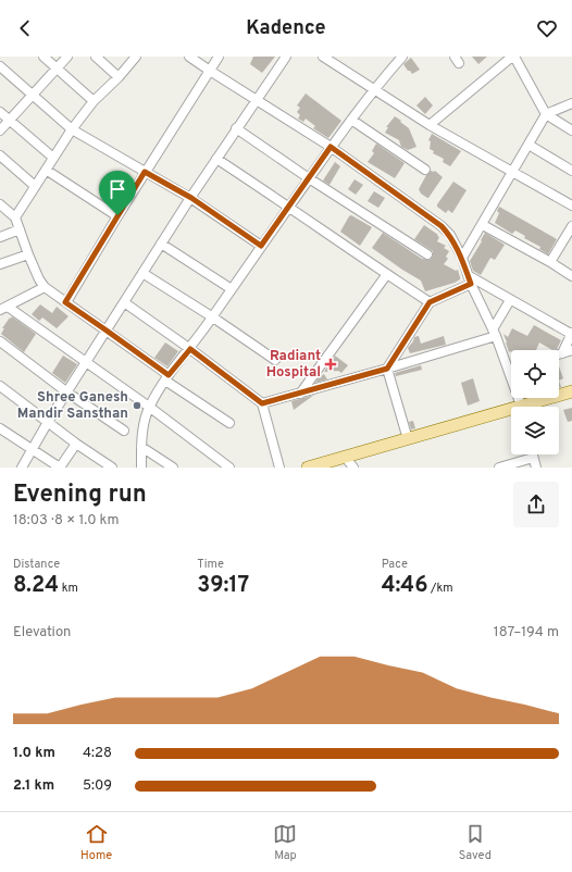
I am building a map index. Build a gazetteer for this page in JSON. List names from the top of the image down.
{
  "places": {
    "health": ["Radiant Hospital"],
    "other": ["Shree Ganesh Mandir Sansthan"]
  },
  "page": {
    "header": "Kadence",
    "heading": ["Evening run", "18:03 · 8 × 1.0 km"],
    "stats": [
      ["Distance", "8.24 km"],
      ["Time", "39:17"],
      ["Pace", "4:46 /km"]
    ],
    "chart": ["Elevation", "187–194 m"],
    "list": [
      {
        "name": "1.0 km",
        "note": "4:28"
      },
      {
        "name": "2.1 km",
        "note": "5:09"
      }
    ],
    "tabs": ["Home", "Map", "Saved"]
  }
}
